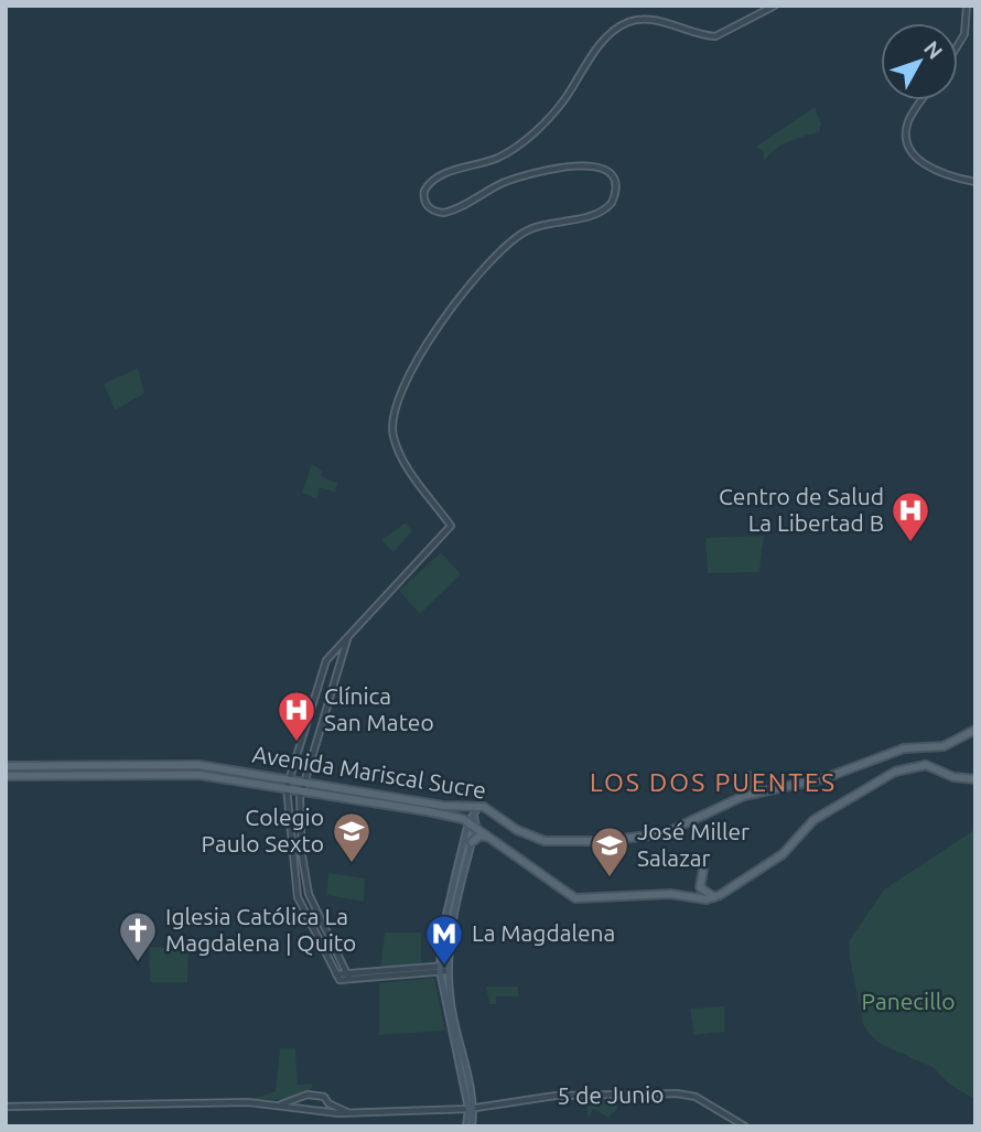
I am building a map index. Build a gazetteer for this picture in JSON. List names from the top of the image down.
{
  "streets": {
    "main road": ["Avenida Mariscal Sucre"],
    "street": ["5 de Junio"]
  },
  "districts": ["LOS DOS PUENTES"],
  "parks": ["Panecillo"],
  "places": {
    "hospital": ["Centro de Salud La Libertad B", "Clínica San Mateo"],
    "school or university": ["Colegio Paulo Sexto", "José Miller Salazar"],
    "church": ["Iglesia Católica La Magdalena | Quito"],
    "metro station": ["La Magdalena"]
  },
  "north": "top right"
}
